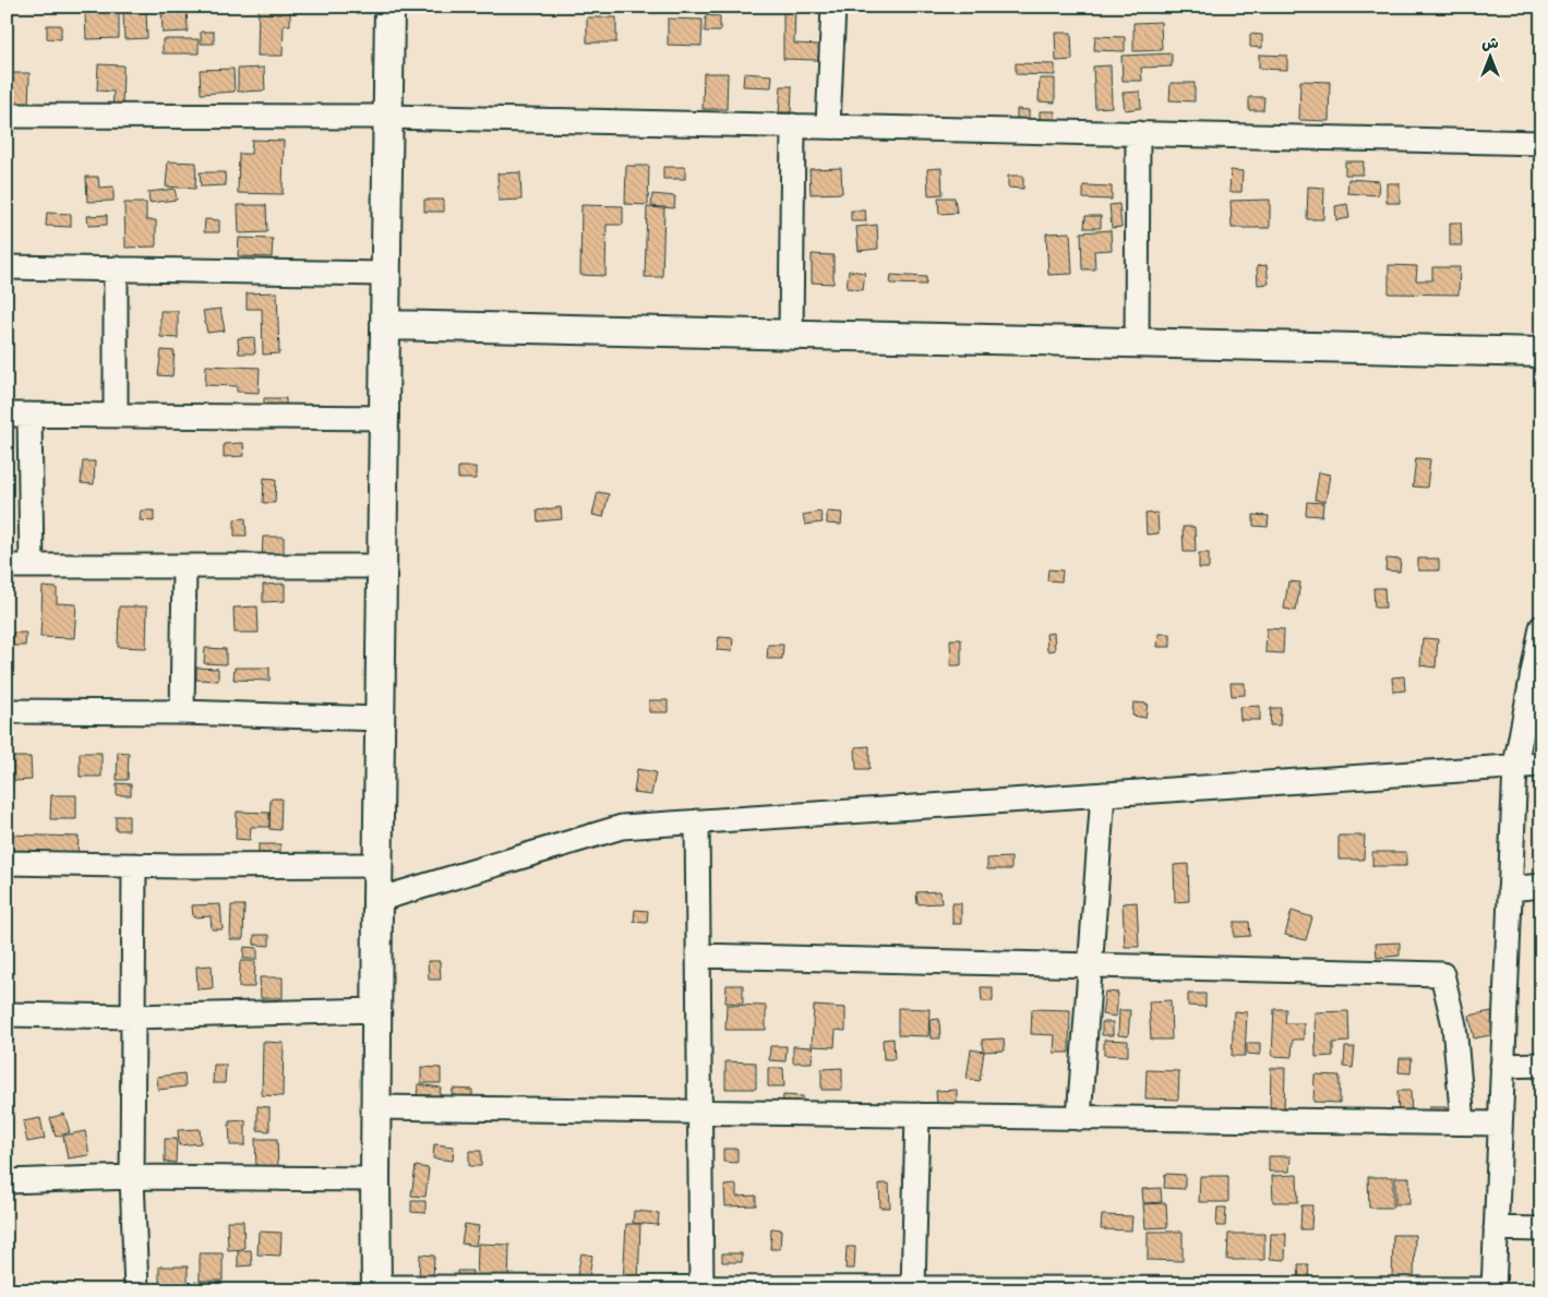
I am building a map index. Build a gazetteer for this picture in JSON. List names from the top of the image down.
{
  "north": "top"
}
